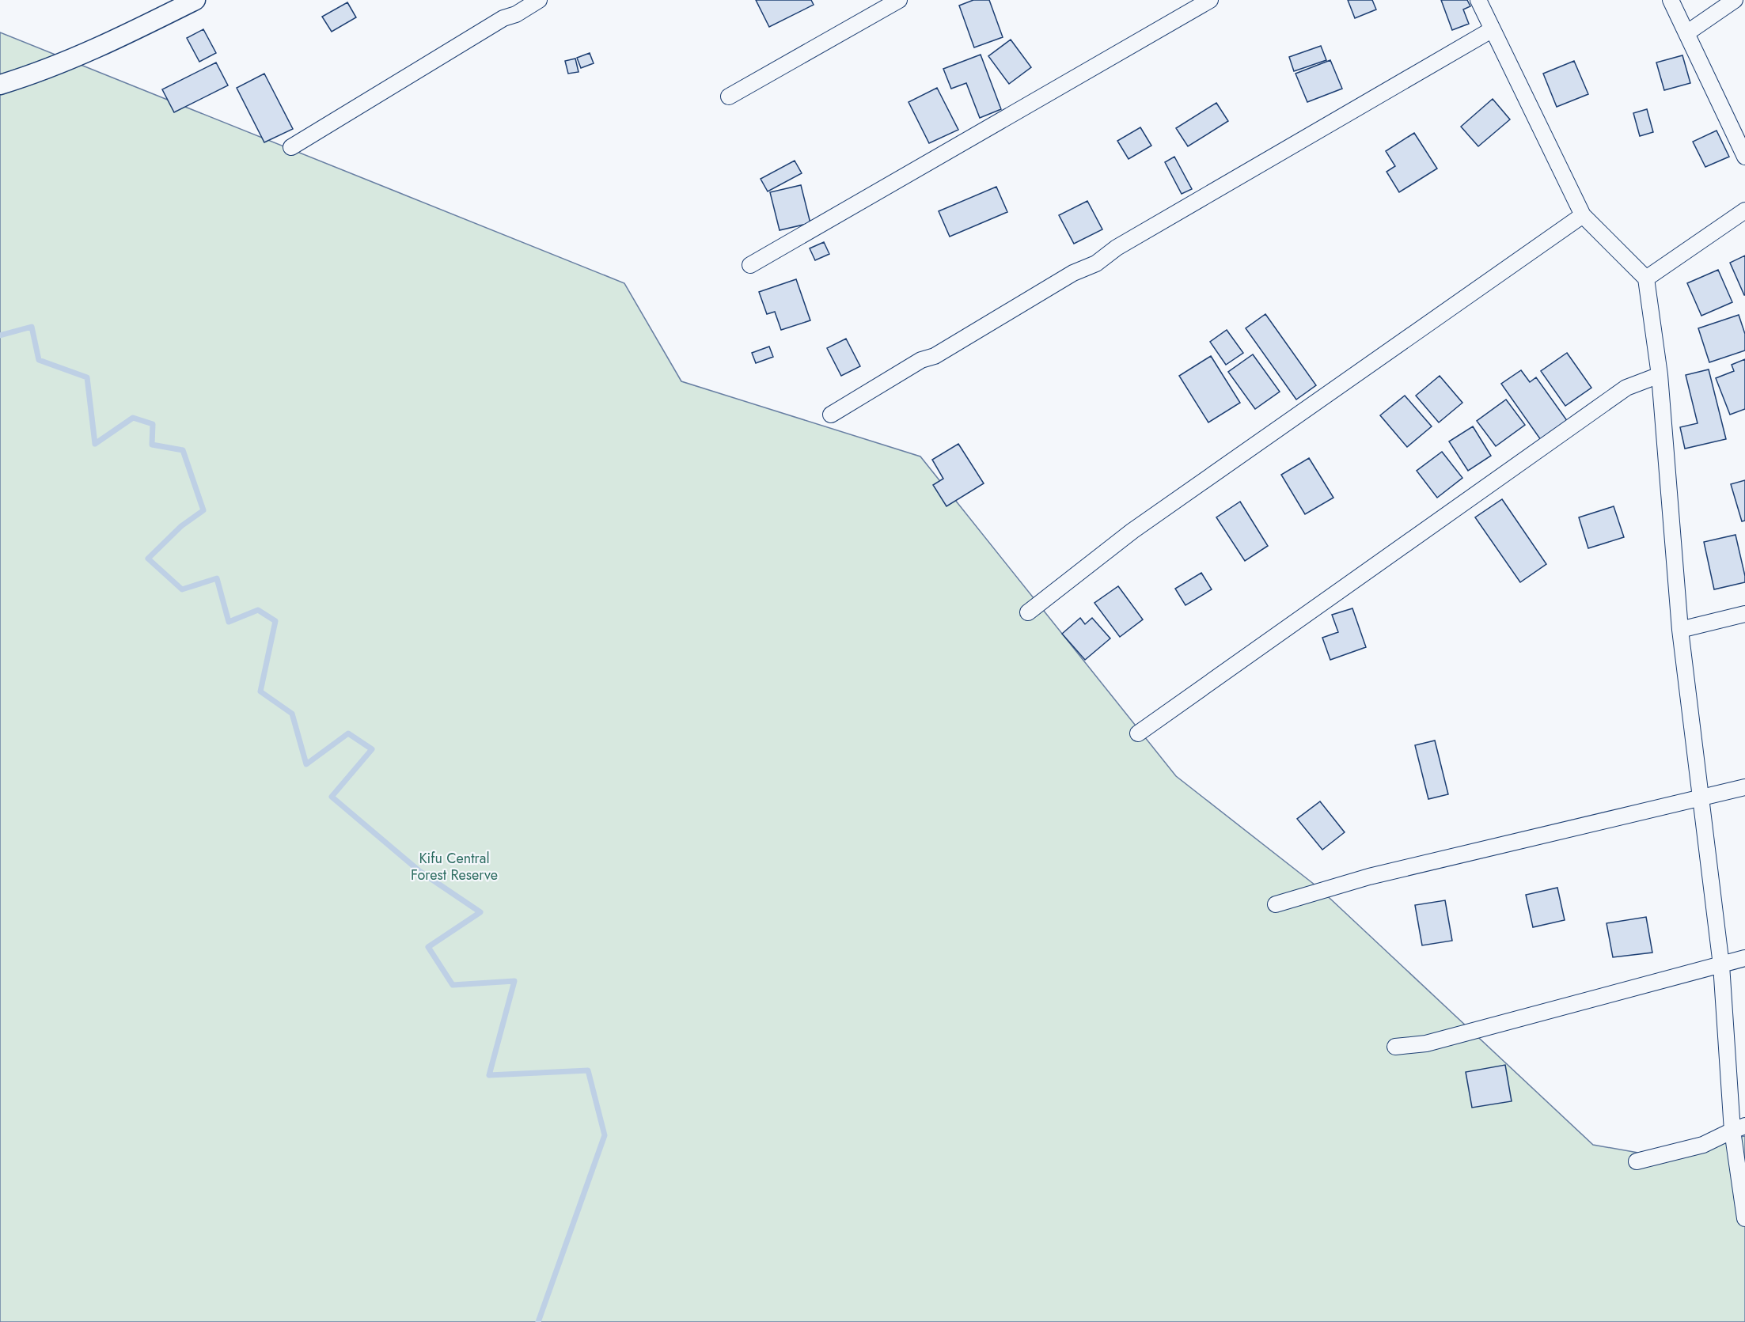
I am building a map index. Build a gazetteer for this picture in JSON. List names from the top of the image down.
{
  "parks": ["Kifu Central Forest Reserve"]
}
